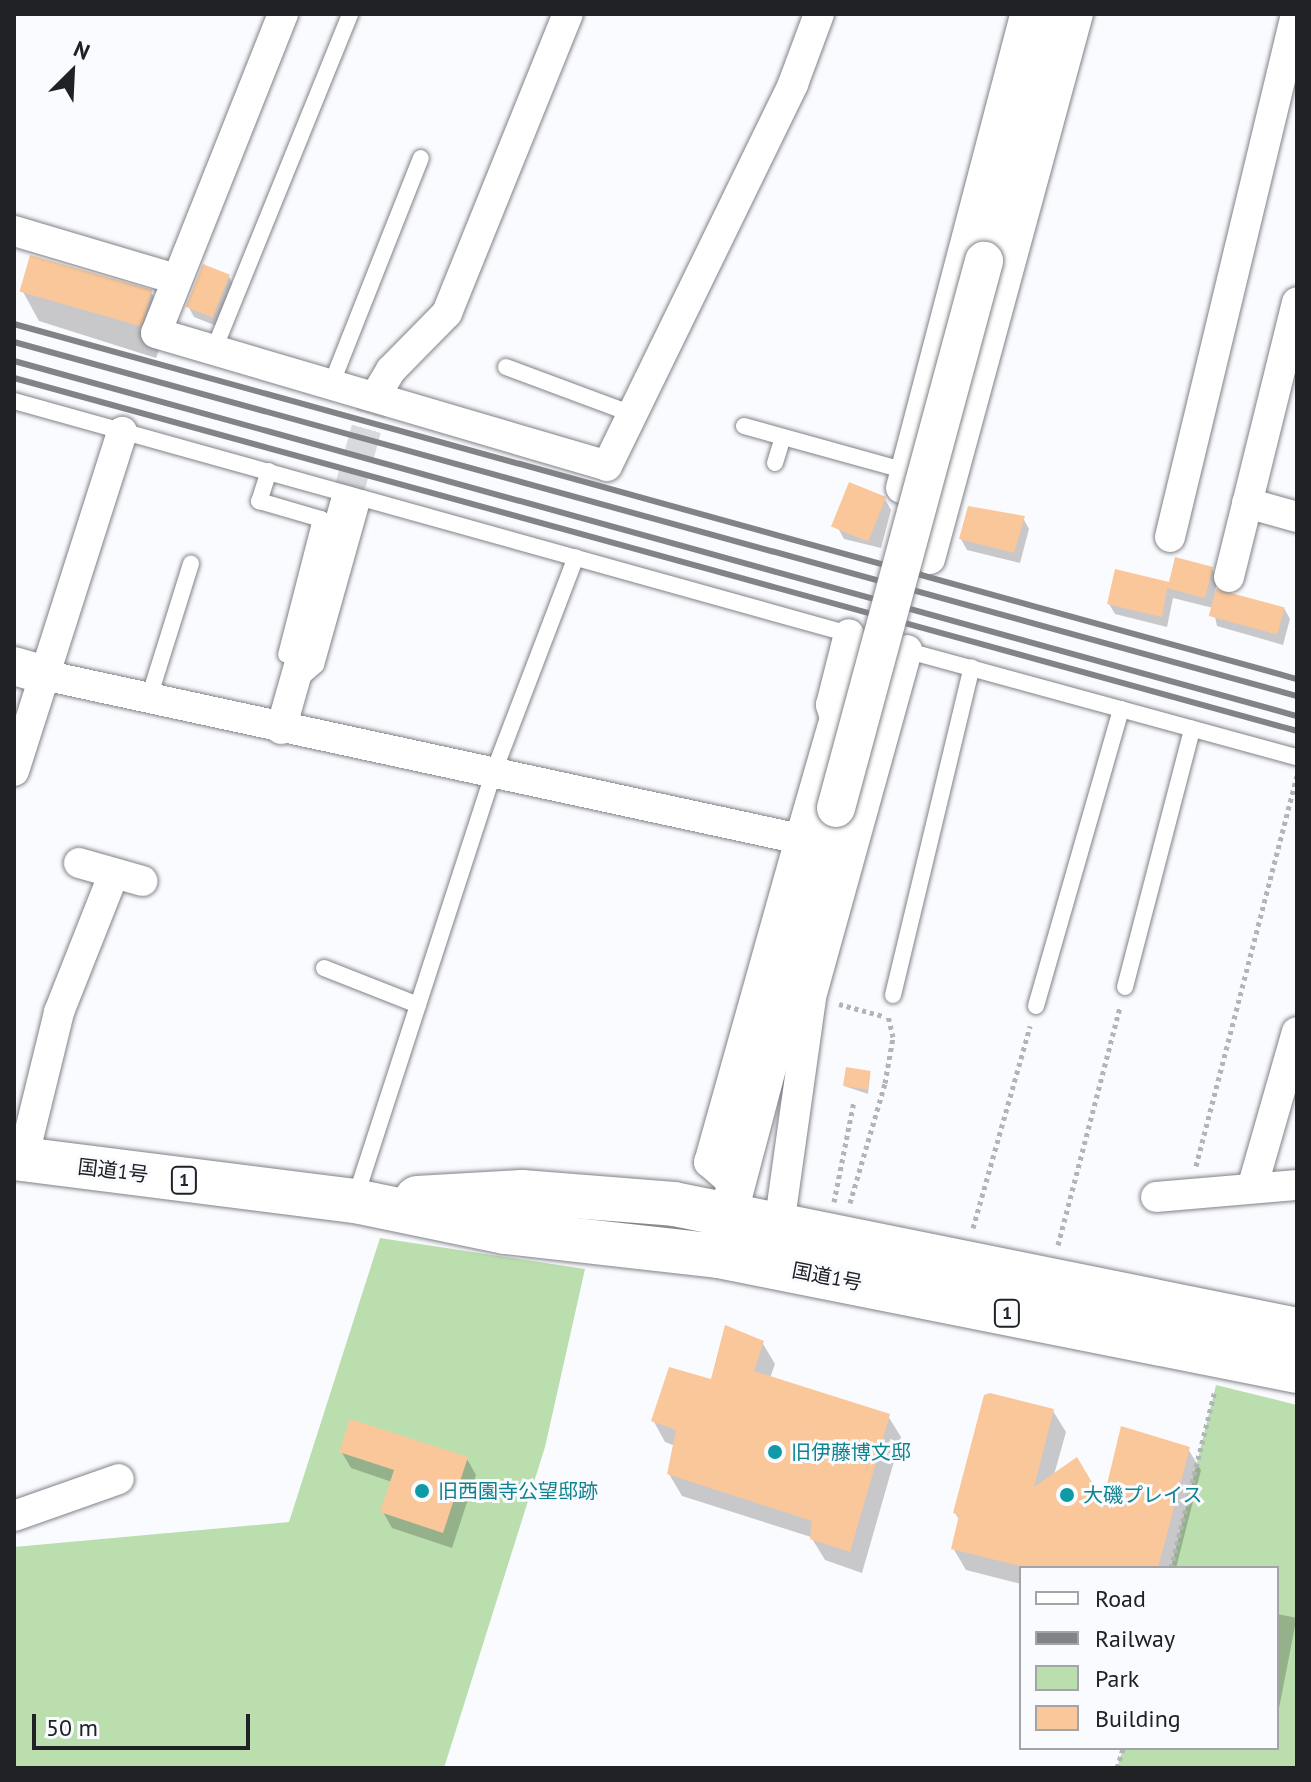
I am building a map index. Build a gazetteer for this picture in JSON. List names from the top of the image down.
{
  "streets": {
    "highway": ["国道1号", "1"]
  },
  "places": ["旧伊藤博文邸", "旧西園寺公望邸跡", "大磯プレイス"],
  "legend": [
    "Road",
    "Railway",
    "Park",
    "Building"
  ],
  "scale_bar": "50 m",
  "north": "top right"
}
